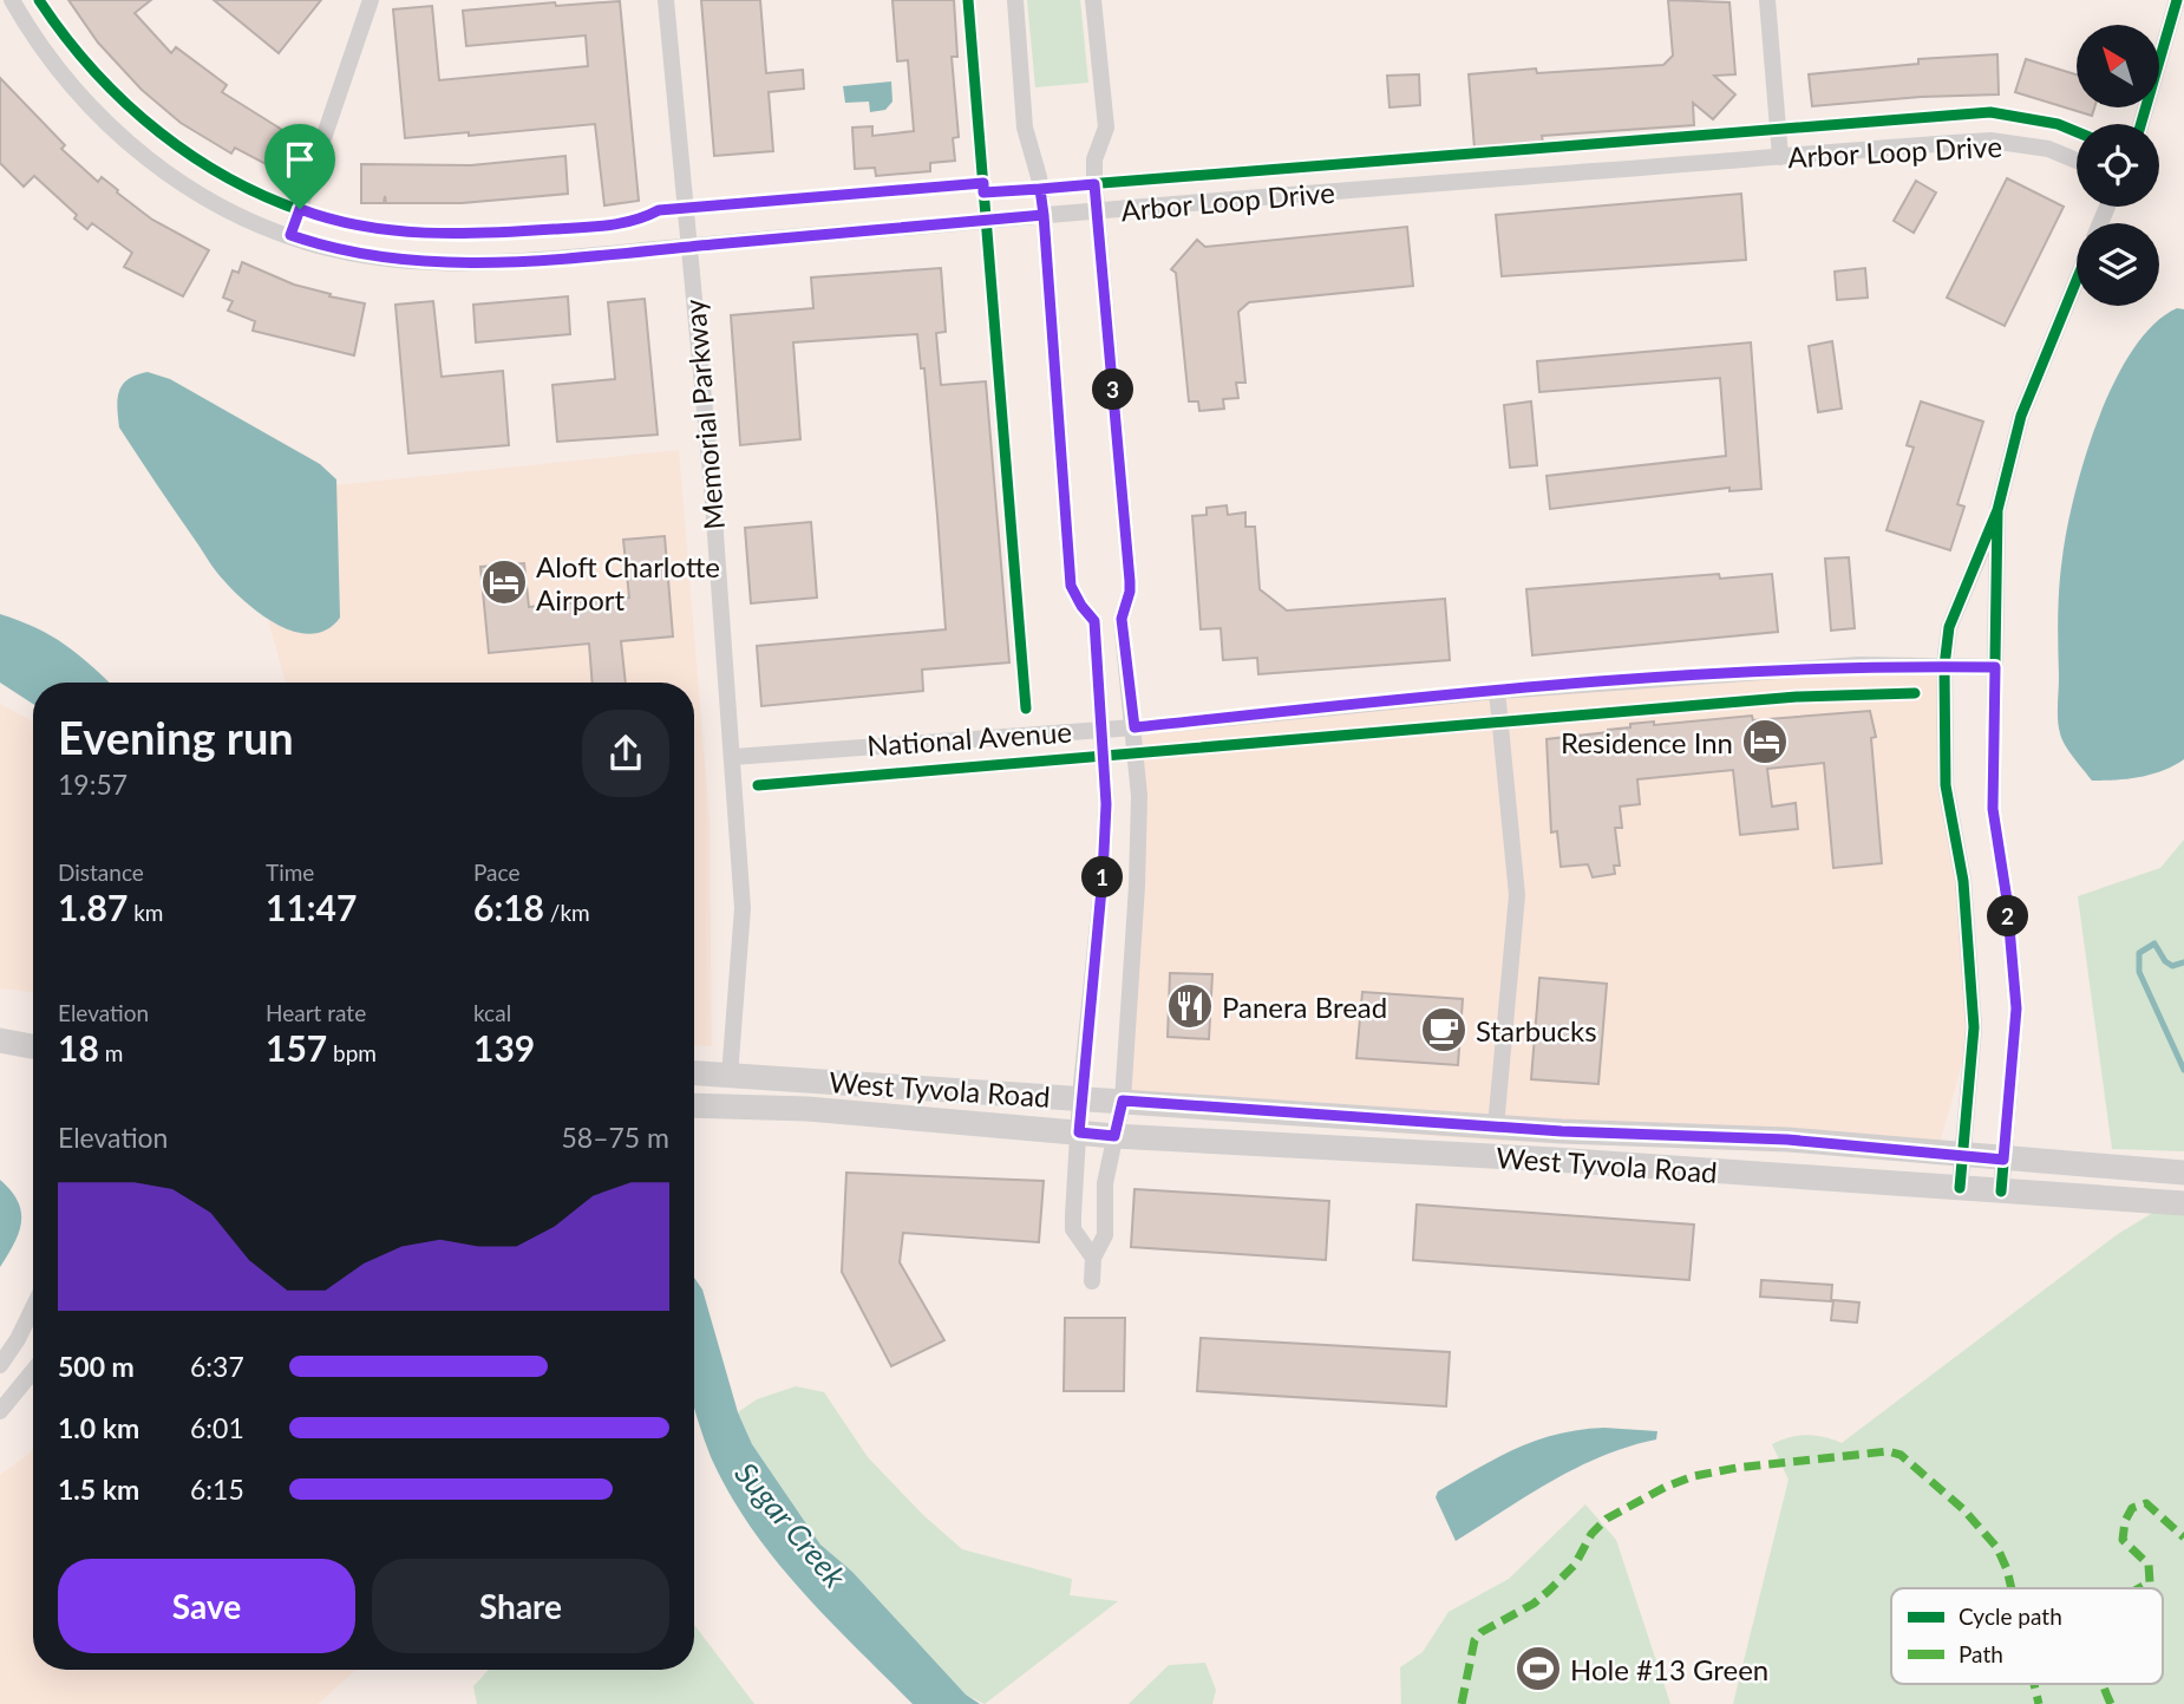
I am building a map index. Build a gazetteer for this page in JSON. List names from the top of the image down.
{
  "streets": {
    "main road": ["West Tyvola Road"],
    "street": ["Arbor Loop Drive", "Memorial Parkway", "National Avenue"]
  },
  "crossings": [
    ["Arbor Loop Drive", "Memorial Parkway"],
    ["Memorial Parkway", "National Avenue"],
    ["Memorial Parkway", "West Tyvola Road"]
  ],
  "water": ["Sugar Creek"],
  "places": {
    "hotel": ["Aloft Charlotte Airport", "Residence Inn"],
    "restaurant": ["Panera Bread"],
    "cafe": ["Starbucks"],
    "sports": ["Hole #13 Green"]
  },
  "legend": ["Cycle path", "Path"],
  "north": "top left",
  "page": {
    "pins": ["3", "1", "2"],
    "heading": ["Evening run", "19:57"],
    "stats": [
      ["Distance", "1.87 km"],
      ["Time", "11:47"],
      ["Pace", "6:18 /km"],
      ["Elevation", "18 m"],
      ["Heart rate", "157 bpm"],
      ["kcal", "139"]
    ],
    "chart": ["Elevation", "58–75 m"],
    "list": [
      {
        "name": "500 m",
        "note": "6:37"
      },
      {
        "name": "1.0 km",
        "note": "6:01"
      },
      {
        "name": "1.5 km",
        "note": "6:15"
      }
    ],
    "buttons": ["Save", "Share"]
  }
}
